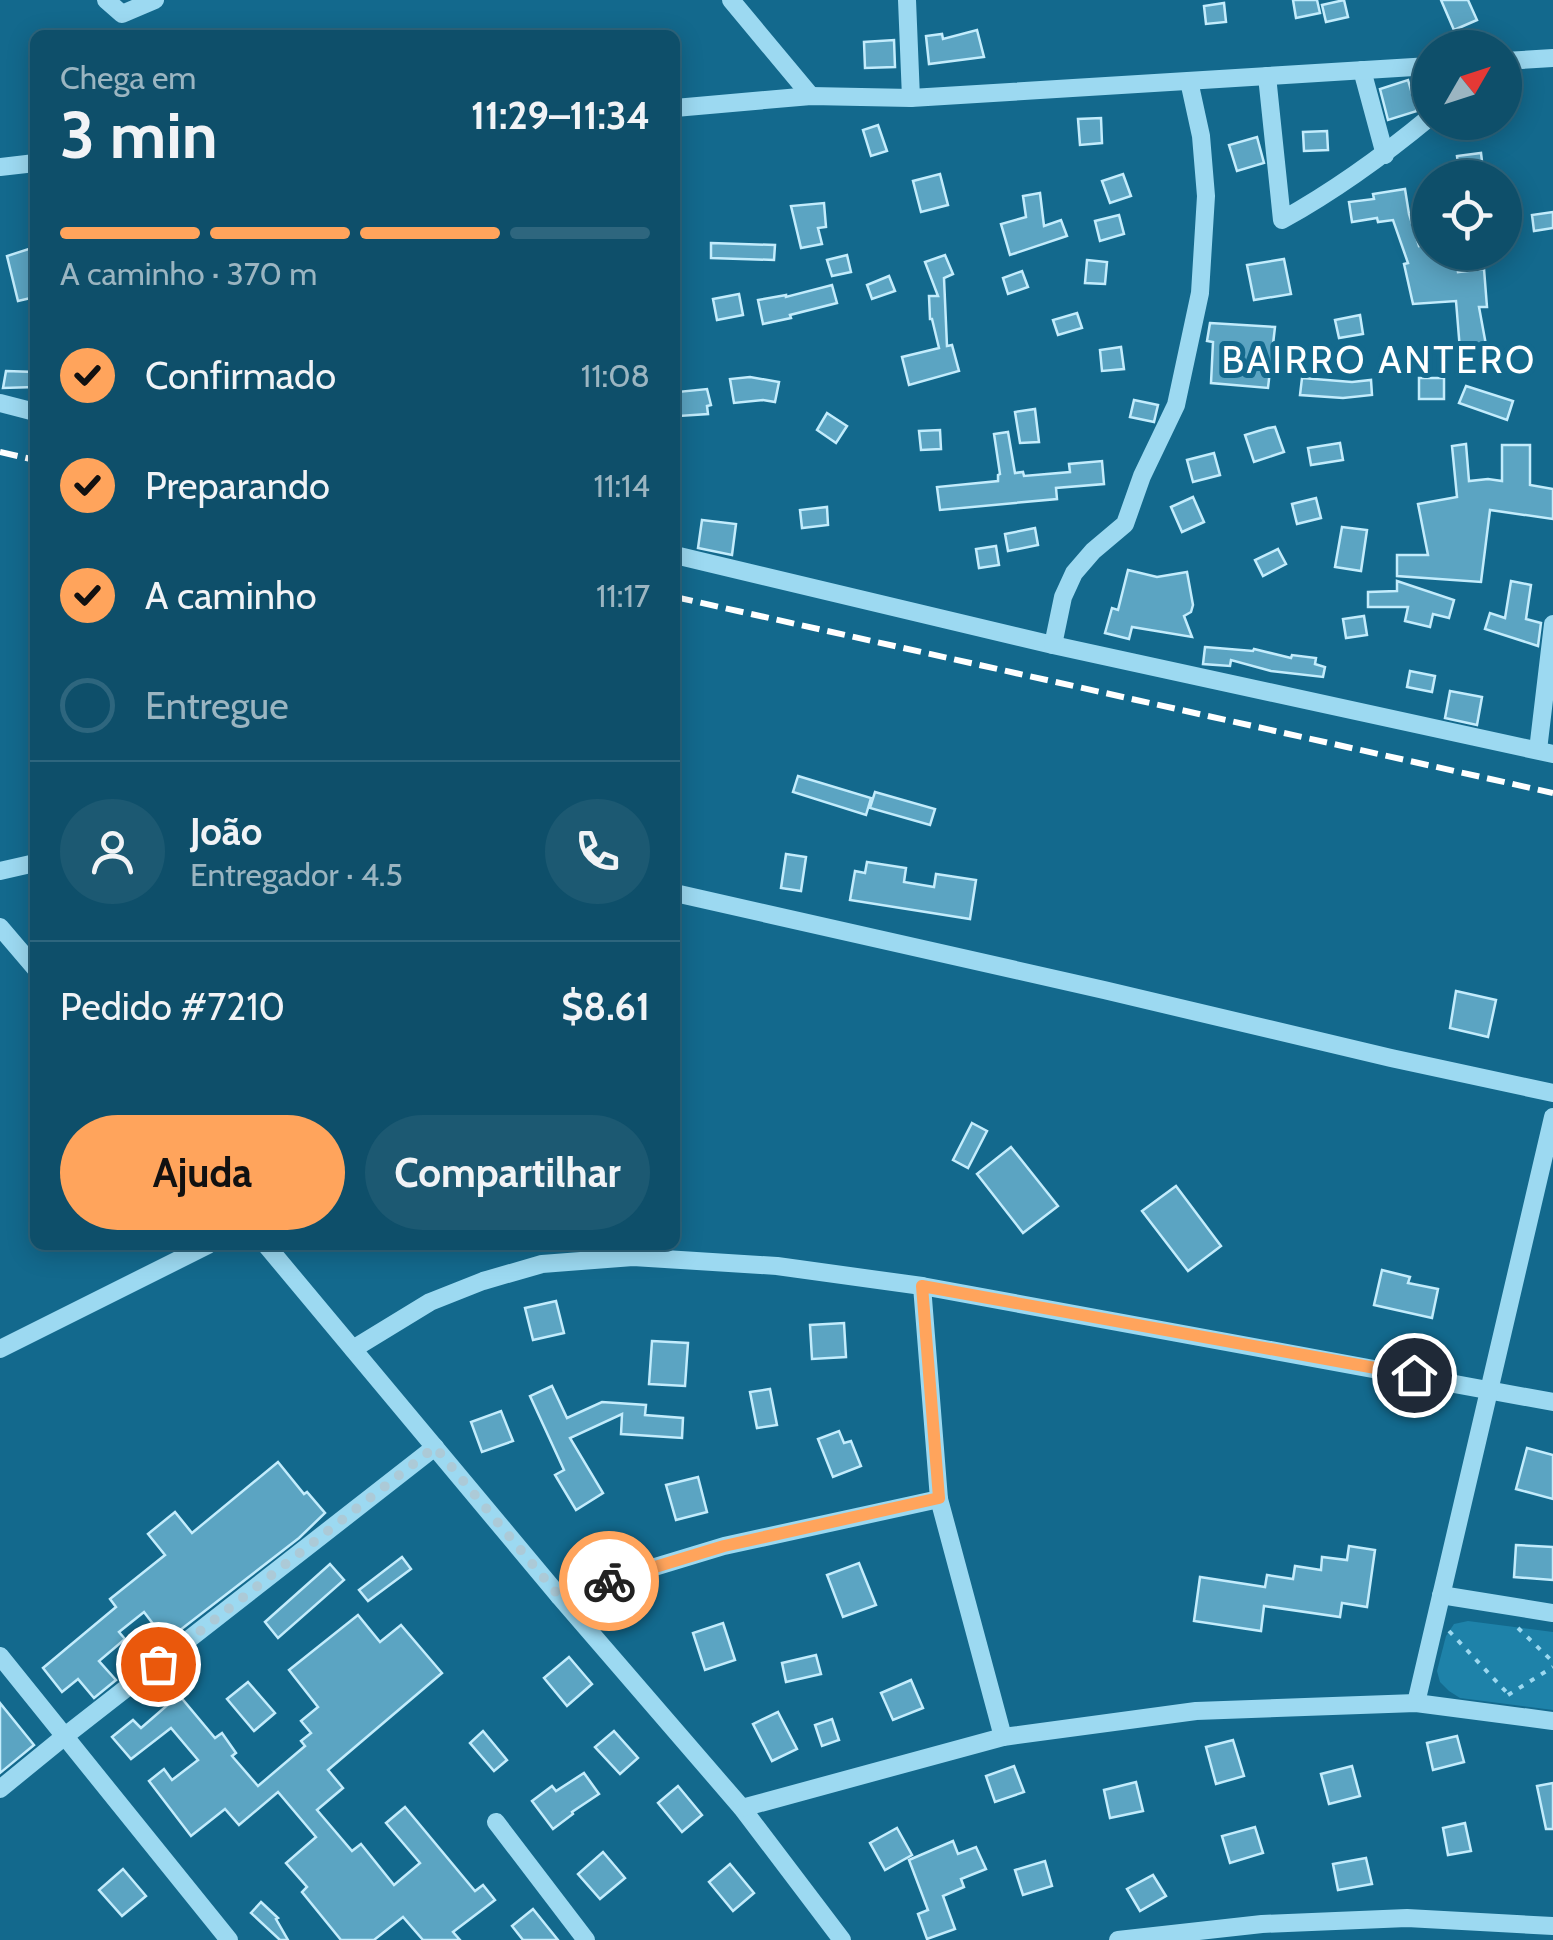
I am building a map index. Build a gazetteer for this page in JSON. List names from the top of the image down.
{
  "districts": ["BAIRRO ANTERO"],
  "north": "top right",
  "page": {
    "heading": ["3 min", "Chega em", "11:29–11:34"],
    "panel": [
      "João",
      "Entregador · 4.5",
      "Pedido #7210",
      "$8.61"
    ],
    "bar": "A caminho · 370 m",
    "list": [
      ["Confirmado", "11:08"],
      ["Preparando", "11:14"],
      ["A caminho", "11:17"],
      "Entregue"
    ],
    "buttons": ["Ajuda", "Compartilhar"]
  }
}
